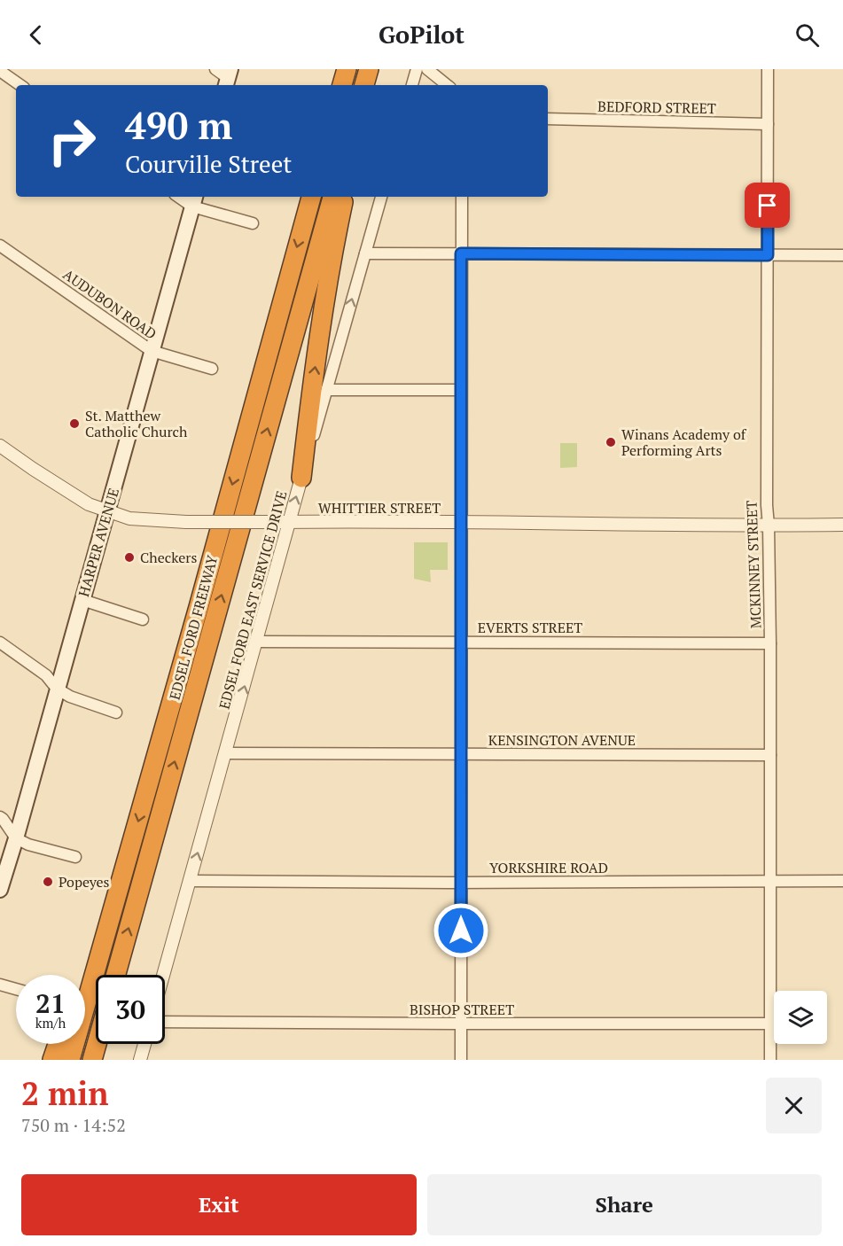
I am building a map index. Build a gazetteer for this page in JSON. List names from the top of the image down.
{
  "streets": {
    "highway": ["EDSEL FORD FREEWAY"],
    "main road": ["HARPER AVENUE"],
    "street": [
      "BEDFORD STREET",
      "AUDUBON ROAD",
      "WHITTIER STREET",
      "MCKINNEY STREET",
      "EDSEL FORD EAST SERVICE DRIVE",
      "EVERTS STREET",
      "KENSINGTON AVENUE",
      "YORKSHIRE ROAD",
      "BISHOP STREET"
    ]
  },
  "crossings": [
    ["BEDFORD STREET", "MCKINNEY STREET"],
    ["AUDUBON ROAD", "HARPER AVENUE"],
    ["WHITTIER STREET", "HARPER AVENUE"],
    ["WHITTIER STREET", "MCKINNEY STREET"],
    ["WHITTIER STREET", "EDSEL FORD EAST SERVICE DRIVE"],
    ["MCKINNEY STREET", "EVERTS STREET"],
    ["MCKINNEY STREET", "KENSINGTON AVENUE"],
    ["MCKINNEY STREET", "YORKSHIRE ROAD"],
    ["MCKINNEY STREET", "BISHOP STREET"],
    ["EDSEL FORD EAST SERVICE DRIVE", "EVERTS STREET"],
    ["EDSEL FORD EAST SERVICE DRIVE", "KENSINGTON AVENUE"],
    ["EDSEL FORD EAST SERVICE DRIVE", "YORKSHIRE ROAD"]
  ],
  "one_way": ["EDSEL FORD EAST SERVICE DRIVE"],
  "places": [
    "St. Matthew Catholic Church",
    "Winans Academy of Performing Arts",
    "Checkers",
    "Popeyes"
  ],
  "page": {
    "header": "GoPilot",
    "turn": ["490 m", "Courville Street"],
    "speed": "21 km/h",
    "limit": "30",
    "heading": ["2 min", "750 m · 14:52"],
    "buttons": ["Exit", "Share"]
  }
}
